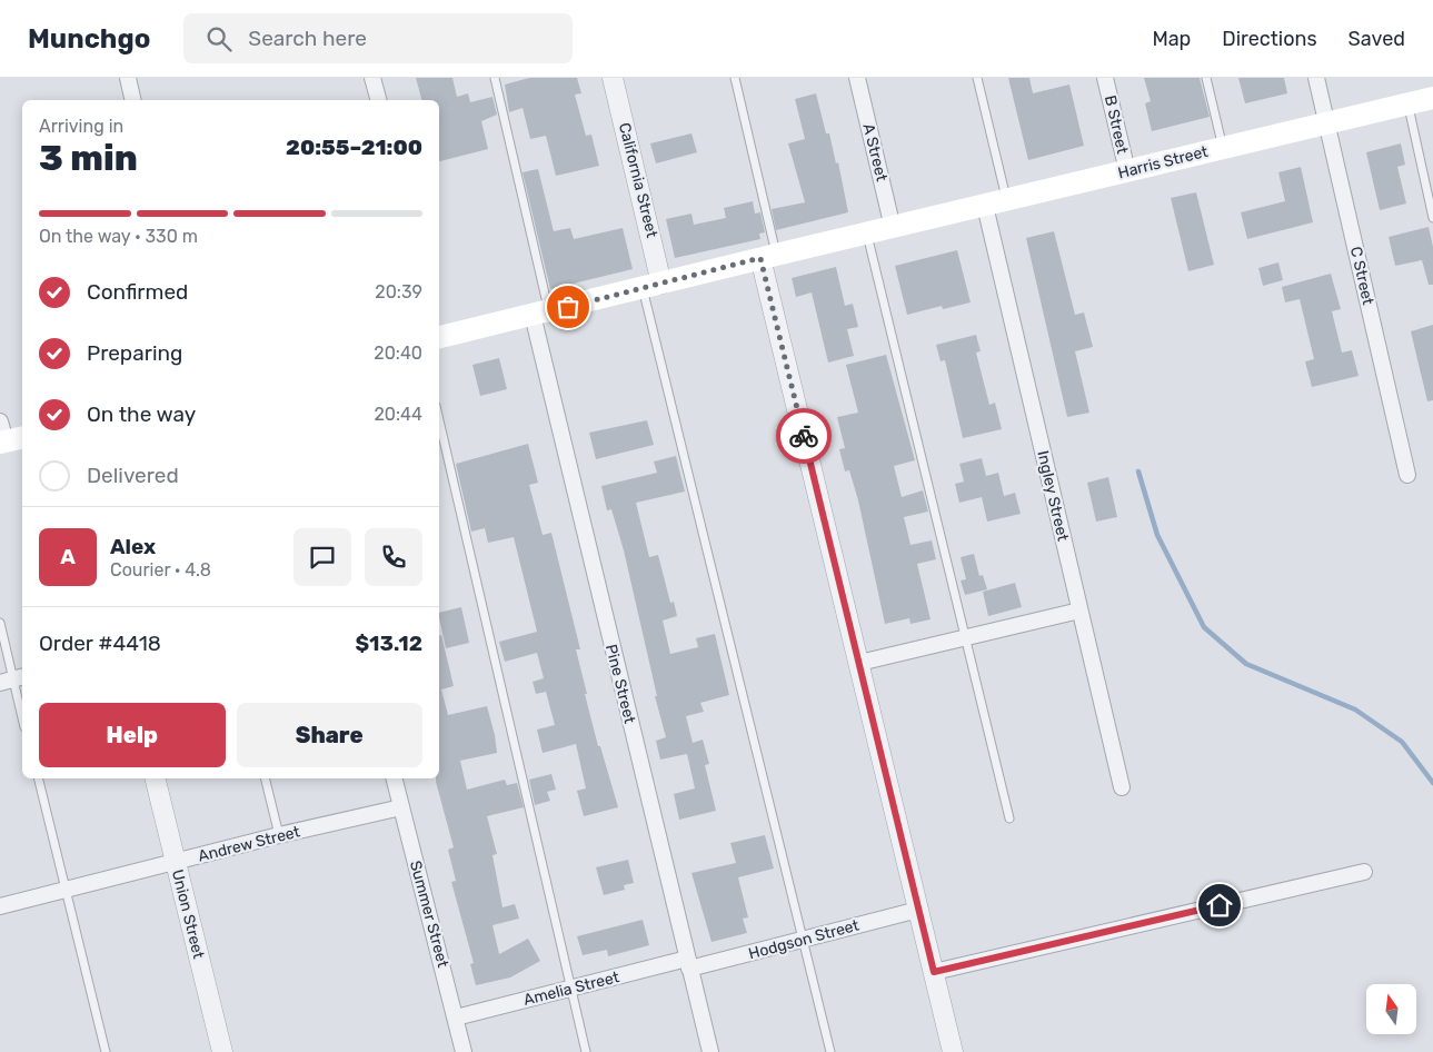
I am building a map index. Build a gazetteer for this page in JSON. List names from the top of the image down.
{
  "streets": {
    "main road": ["Harris Street"],
    "street": [
      "B Street",
      "A Street",
      "California Street",
      "C Street",
      "Ingley Street",
      "Pine Street",
      "Andrew Street",
      "Union Street",
      "Summer Street",
      "Hodgson Street",
      "Amelia Street"
    ]
  },
  "crossings": [
    ["B Street", "Harris Street"],
    ["A Street", "Harris Street"],
    ["Harris Street", "California Street"],
    ["Harris Street", "C Street"],
    ["Harris Street", "Ingley Street"],
    ["Harris Street", "Pine Street"],
    ["Pine Street", "Hodgson Street"],
    ["Pine Street", "Amelia Street"],
    ["Andrew Street", "Union Street"],
    ["Andrew Street", "Summer Street"],
    ["Summer Street", "Amelia Street"],
    ["Hodgson Street", "Amelia Street"]
  ],
  "north": "top",
  "page": {
    "header": "Munchgo",
    "search": "Search here",
    "nav": ["Map", "Directions", "Saved"],
    "heading": ["3 min", "Arriving in", "20:55–21:00"],
    "panel": [
      "Alex",
      "Courier · 4.8",
      "Order #4418",
      "$13.12"
    ],
    "bar": "On the way · 330 m",
    "list": [
      ["Confirmed", "20:39"],
      ["Preparing", "20:40"],
      ["On the way", "20:44"],
      "Delivered"
    ],
    "round": "A",
    "buttons": ["Help", "Share"]
  }
}
